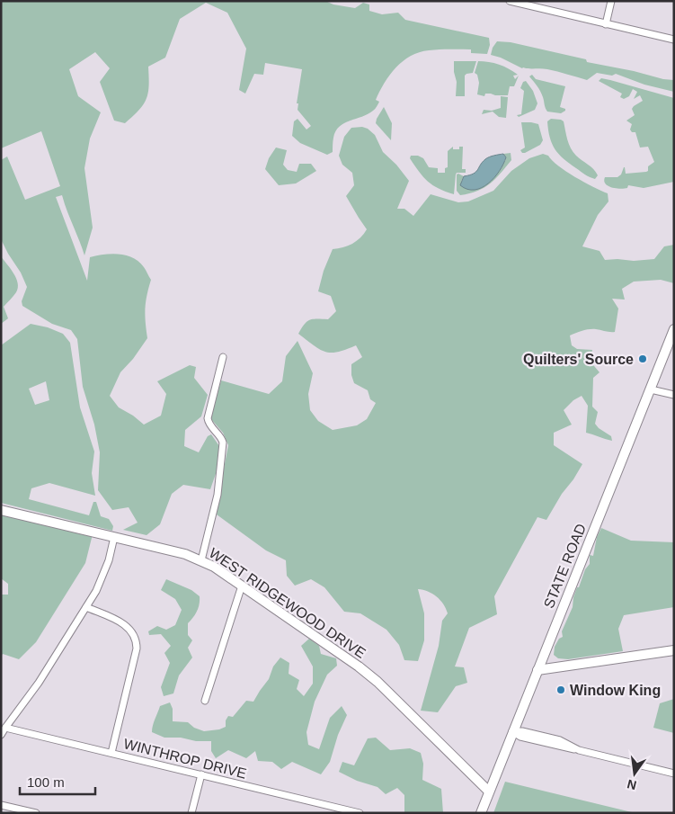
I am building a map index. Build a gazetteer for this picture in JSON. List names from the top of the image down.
{
  "streets": {
    "main road": ["STATE ROAD", "WEST RIDGEWOOD DRIVE"],
    "street": ["WINTHROP DRIVE"]
  },
  "crossings": [
    ["STATE ROAD", "WEST RIDGEWOOD DRIVE"]
  ],
  "places": ["Quilters' Source", "Window King"],
  "scale_bar": "100 m",
  "north": "bottom"
}
